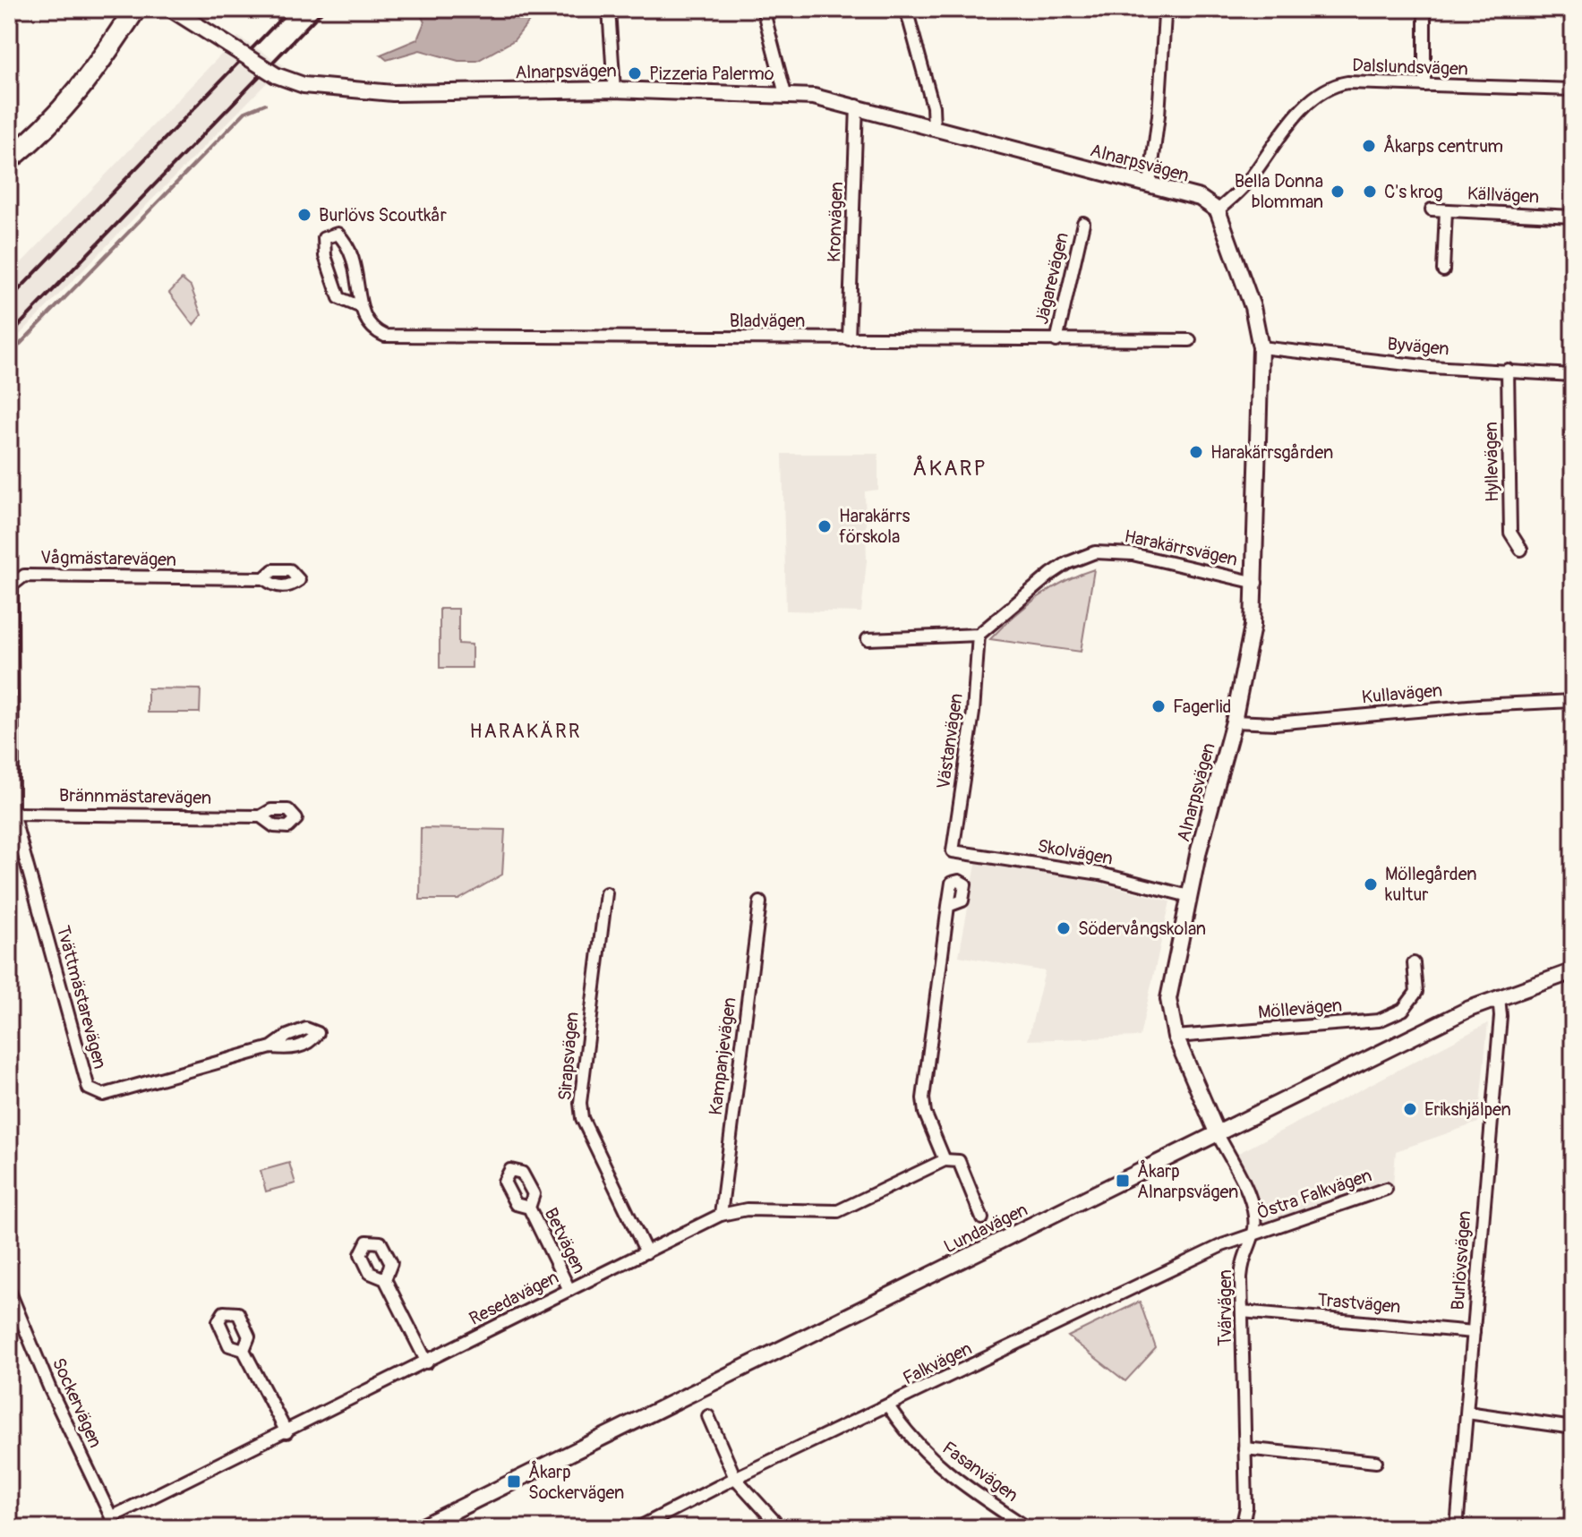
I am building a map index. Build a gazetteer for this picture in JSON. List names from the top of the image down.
{
  "streets": {
    "street": [
      "Dalslundsvägen",
      "Alnarpsvägen",
      "Källvägen",
      "Kronvägen",
      "Jägarevägen",
      "Bladvägen",
      "Byvägen",
      "Hyllevägen",
      "Harakärrsvägen",
      "Vågmästarevägen",
      "Kullavägen",
      "Västanvägen",
      "Brännmästarevägen",
      "Skolvägen",
      "Tvättmästarevägen",
      "Möllevägen",
      "Sirapsvägen",
      "Kampanjevägen",
      "Östra Falkvägen",
      "Lundavägen",
      "Betvägen",
      "Burlövsvägen",
      "Resedavägen",
      "Trastvägen",
      "Tvärvägen",
      "Falkvägen",
      "Sockervägen",
      "Fasanvägen"
    ]
  },
  "crossings": [
    ["Dalslundsvägen", "Alnarpsvägen"],
    ["Alnarpsvägen", "Kronvägen"],
    ["Alnarpsvägen", "Byvägen"],
    ["Alnarpsvägen", "Harakärrsvägen"],
    ["Alnarpsvägen", "Kullavägen"],
    ["Alnarpsvägen", "Skolvägen"],
    ["Alnarpsvägen", "Möllevägen"],
    ["Alnarpsvägen", "Lundavägen"],
    ["Alnarpsvägen", "Tvärvägen"],
    ["Kronvägen", "Bladvägen"],
    ["Jägarevägen", "Bladvägen"],
    ["Byvägen", "Hyllevägen"],
    ["Harakärrsvägen", "Västanvägen"],
    ["Vågmästarevägen", "Brännmästarevägen"],
    ["Vågmästarevägen", "Tvättmästarevägen"],
    ["Västanvägen", "Skolvägen"],
    ["Brännmästarevägen", "Tvättmästarevägen"],
    ["Sirapsvägen", "Resedavägen"],
    ["Kampanjevägen", "Resedavägen"],
    ["Östra Falkvägen", "Tvärvägen"],
    ["Östra Falkvägen", "Falkvägen"],
    ["Lundavägen", "Burlövsvägen"],
    ["Lundavägen", "Tvärvägen"],
    ["Betvägen", "Resedavägen"],
    ["Burlövsvägen", "Trastvägen"],
    ["Resedavägen", "Sockervägen"],
    ["Trastvägen", "Tvärvägen"],
    ["Tvärvägen", "Falkvägen"],
    ["Falkvägen", "Fasanvägen"]
  ],
  "districts": ["ÅKARP", "HARAKÄRR"],
  "places": {
    "other": [
      "Pizzeria Palermo",
      "Åkarps centrum",
      "Bella Donna blomman",
      "C's krog",
      "Burlövs Scoutkår",
      "Harakärrsgården",
      "Harakärrs förskola",
      "Fagerlid",
      "Möllegården kultur",
      "Södervångskolan",
      "Erikshjälpen"
    ],
    "transit": ["Åkarp Alnarpsvägen", "Åkarp Sockervägen"]
  }
}
